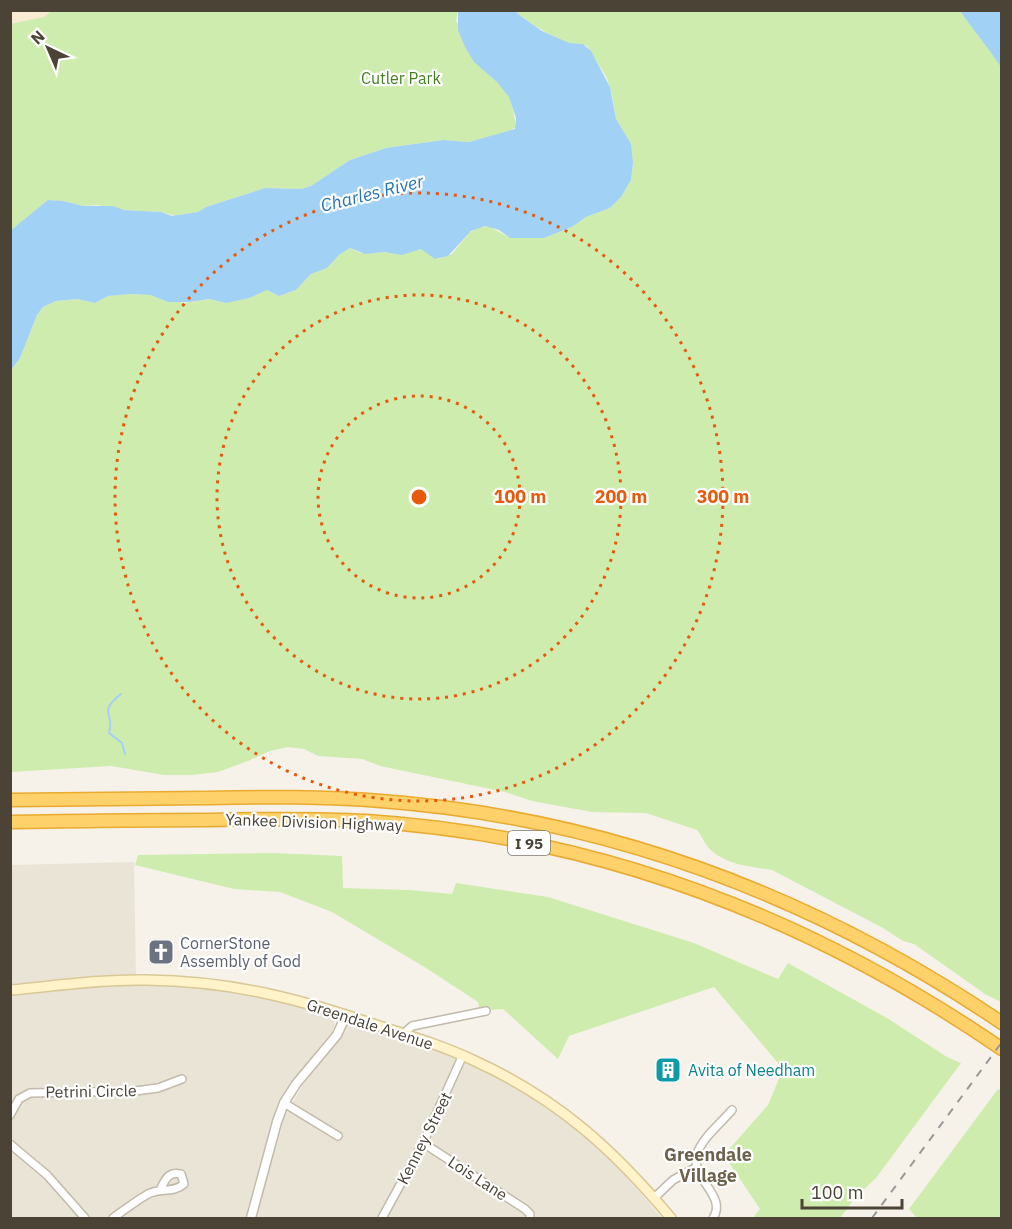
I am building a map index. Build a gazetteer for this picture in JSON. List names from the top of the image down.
{
  "streets": {
    "highway": ["Yankee Division Highway", "I 95"],
    "main road": ["Greendale Avenue"],
    "street": ["Petrini Circle", "Kenney Street", "Lois Lane"]
  },
  "crossings": [
    ["Greendale Avenue", "Kenney Street"],
    ["Kenney Street", "Lois Lane"]
  ],
  "districts": ["Greendale Village"],
  "water": ["Charles River"],
  "parks": ["Cutler Park"],
  "places": {
    "church": ["CornerStone Assembly of God"],
    "building": ["Avita of Needham"]
  },
  "scale_bar": "100 m",
  "north": "top left",
  "rings": ["100 m", "200 m", "300 m"]
}
